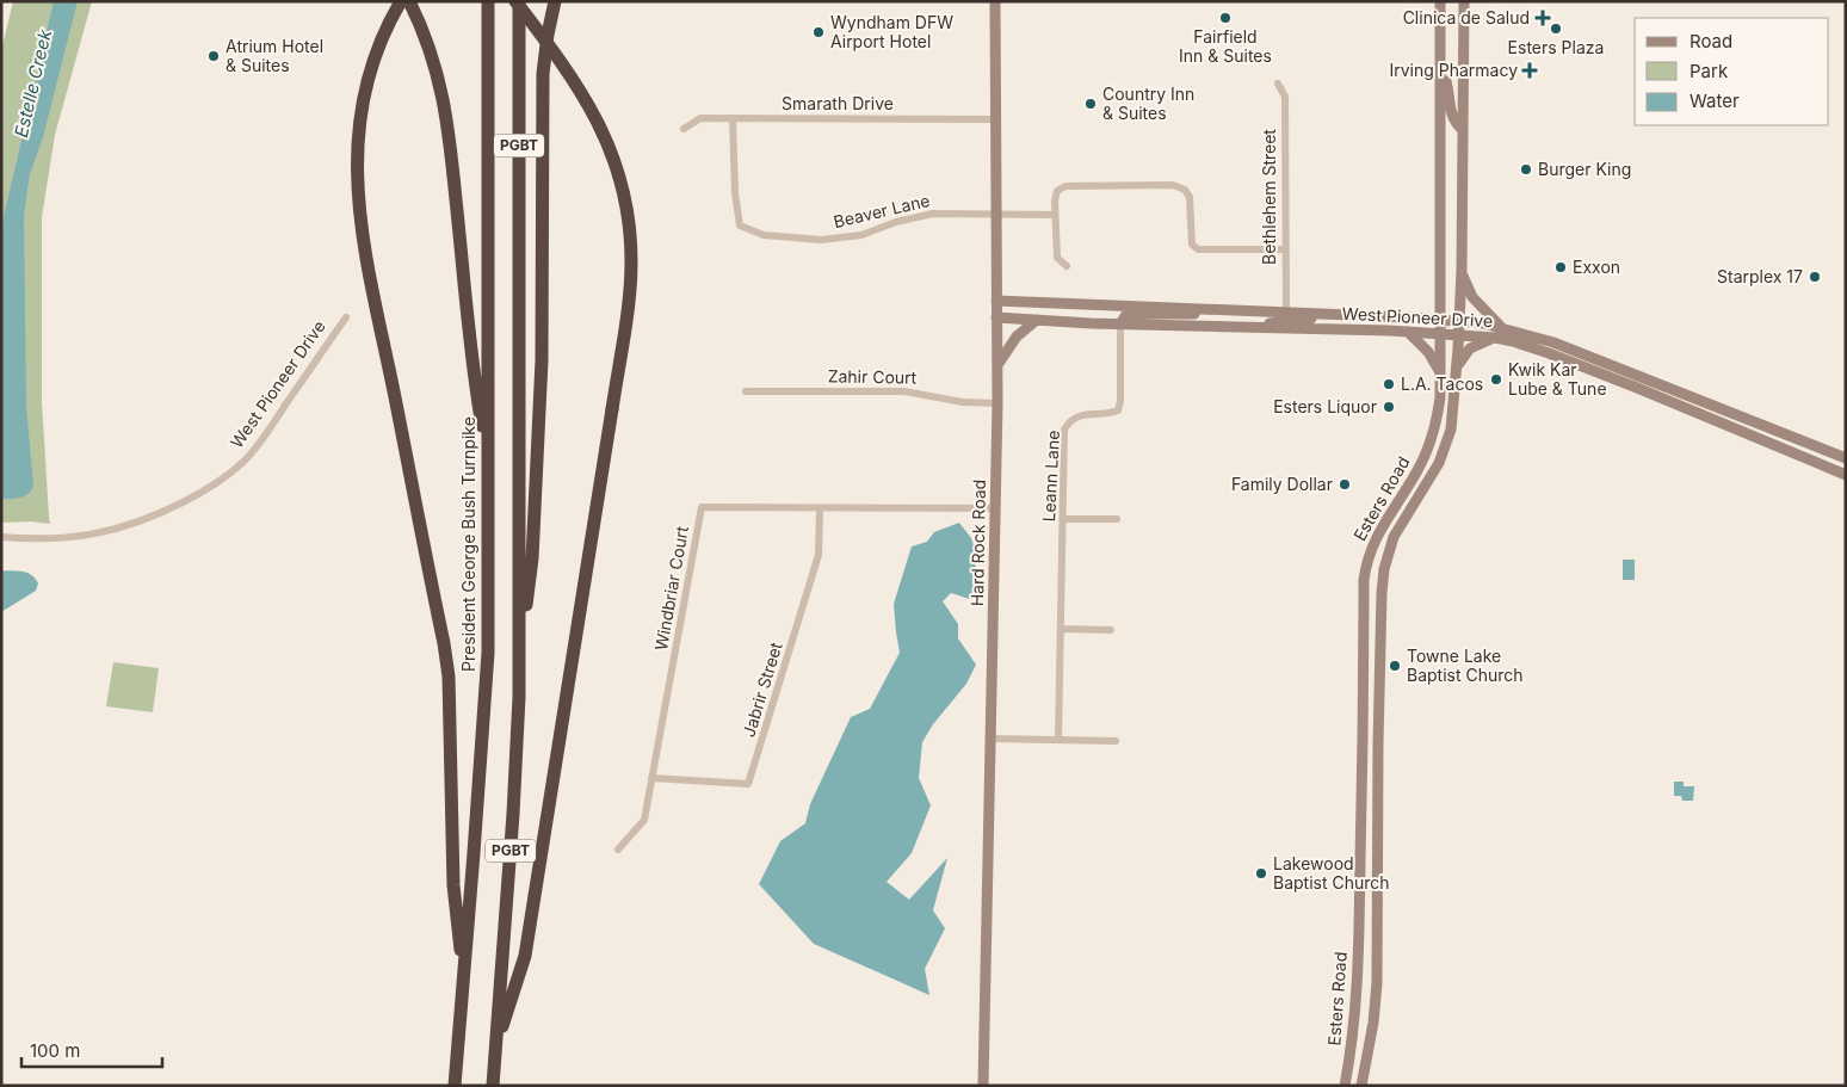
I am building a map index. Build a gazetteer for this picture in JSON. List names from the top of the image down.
{
  "streets": {
    "highway": ["PGBT", "President George Bush Turnpike"],
    "main road": ["West Pioneer Drive", "Esters Road", "Hard Rock Road"],
    "street": [
      "Smarath Drive",
      "Bethlehem Street",
      "Beaver Lane",
      "Zahir Court",
      "Leann Lane",
      "Windbriar Court",
      "Jabrir Street"
    ]
  },
  "crossings": [
    ["Smarath Drive", "Beaver Lane"],
    ["Smarath Drive", "Hard Rock Road"],
    ["Bethlehem Street", "West Pioneer Drive"],
    ["Beaver Lane", "Hard Rock Road"],
    ["West Pioneer Drive", "Leann Lane"],
    ["West Pioneer Drive", "Esters Road"],
    ["West Pioneer Drive", "Hard Rock Road"],
    ["Zahir Court", "Hard Rock Road"],
    ["Hard Rock Road", "Windbriar Court"],
    ["Windbriar Court", "Jabrir Street"]
  ],
  "water": ["Estelle Creek"],
  "places": {
    "other": [
      "Fairfield Inn & Suites",
      "Esters Plaza",
      "Wyndham DFW Airport Hotel",
      "Atrium Hotel & Suites",
      "Country Inn & Suites",
      "Burger King",
      "Exxon",
      "Starplex 17",
      "Kwik Kar Lube & Tune",
      "L.A. Tacos",
      "Esters Liquor",
      "Family Dollar",
      "Towne Lake Baptist Church",
      "Lakewood Baptist Church"
    ],
    "health": ["Clinica de Salud", "Irving Pharmacy"]
  },
  "legend": ["Road", "Park", "Water"],
  "scale_bar": "100 m"
}
